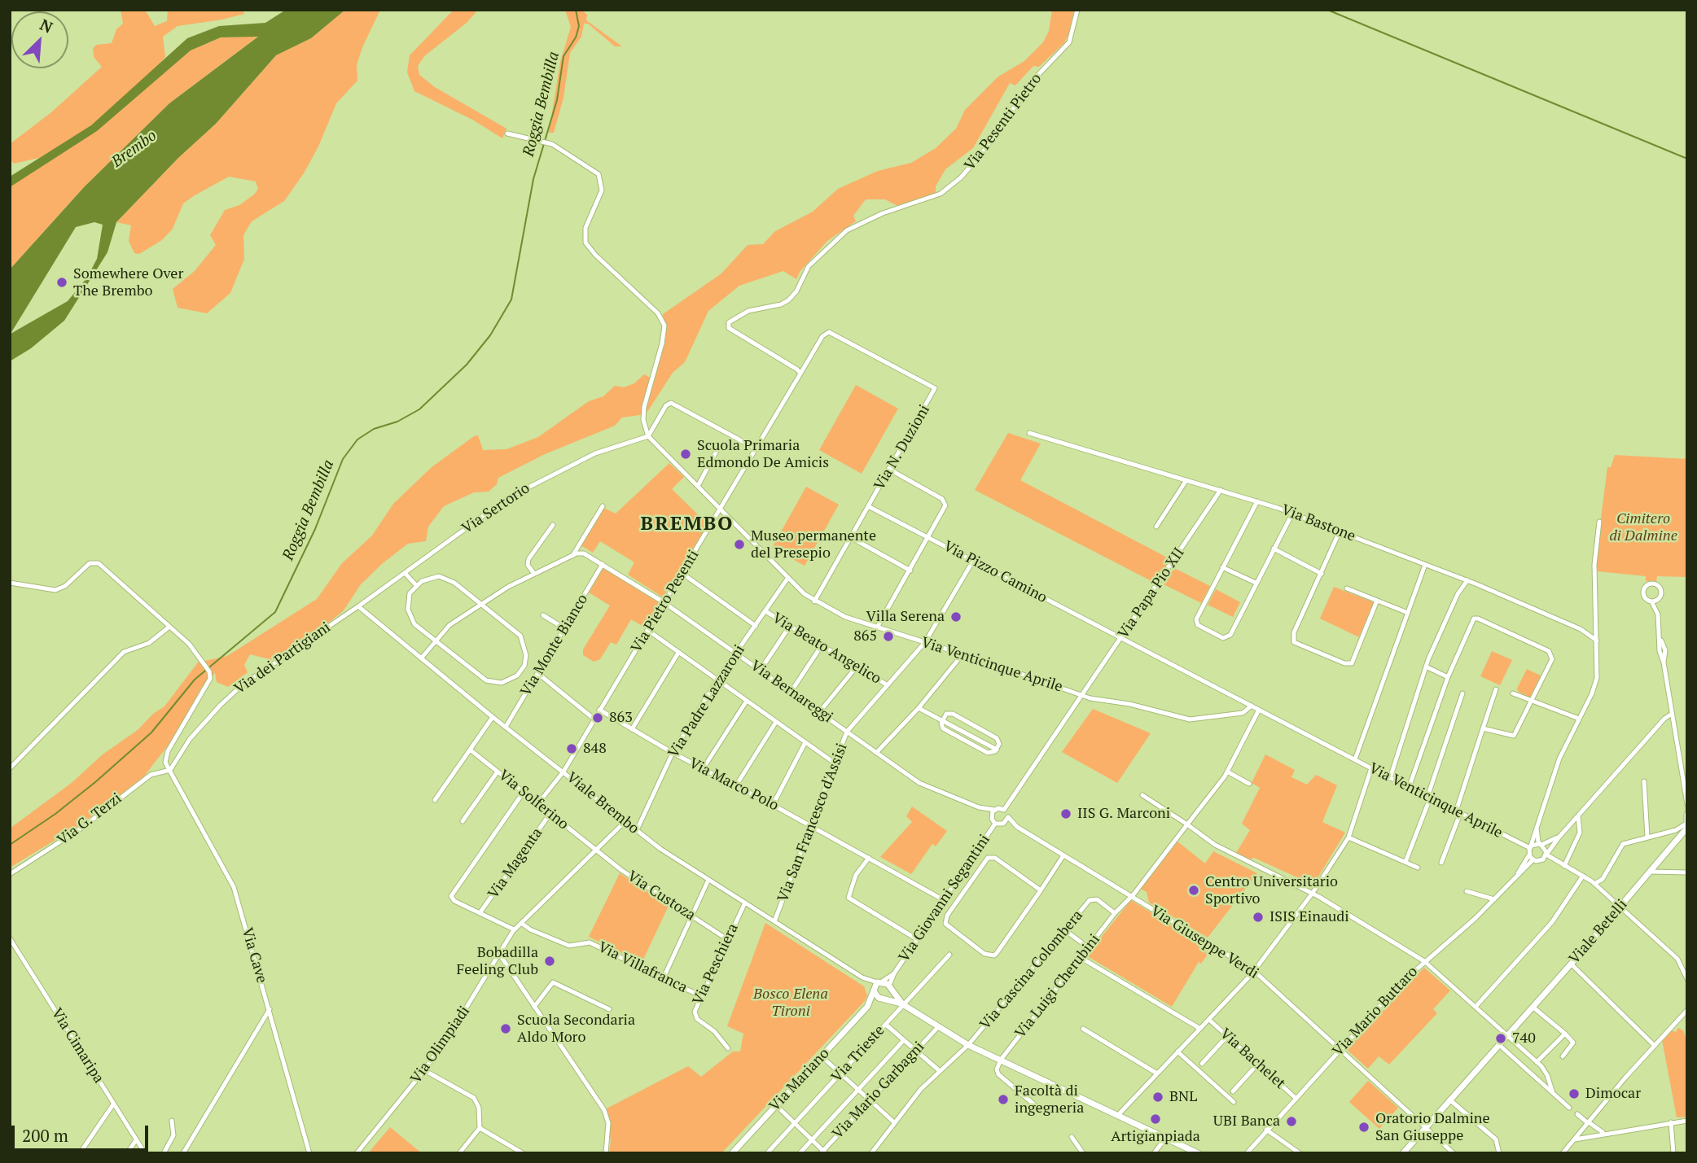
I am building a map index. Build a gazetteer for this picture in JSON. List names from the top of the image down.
{
  "streets": {
    "street": [
      "Via Pesenti Pietro",
      "Via N. Duzioni",
      "Via Sertorio",
      "Via Bastone",
      "Via Pizzo Camino",
      "Via Papa Pio XII",
      "Via Pietro Pesenti",
      "Via Monte Bianco",
      "Via Beato Angelico",
      "Via dei Partigiani",
      "Via Venticinque Aprile",
      "Via Bernareggi",
      "Via Padre Lazzaroni",
      "Via Marco Polo",
      "Via Solferino",
      "Viale Brembo",
      "Via G. Terzi",
      "Via San Francesco d'Assisi",
      "Via Magenta",
      "Via Custoza",
      "Via Giovanni Segantini",
      "Viale Betelli",
      "Via Giuseppe Verdi",
      "Via Cave",
      "Via Peschiera",
      "Via Villafranca",
      "Via Cascina Colombera",
      "Via Luigi Cherubini",
      "Via Mario Buttaro",
      "Via Olimpiadi",
      "Via Cimaripa",
      "Via Trieste",
      "Via Bachelet",
      "Via Mariano",
      "Via Mario Garbagni"
    ]
  },
  "crossings": [
    ["Via Pesenti Pietro", "Via Pietro Pesenti"],
    ["Via N. Duzioni", "Via Pizzo Camino"],
    ["Via N. Duzioni", "Via Pietro Pesenti"],
    ["Via N. Duzioni", "Via Venticinque Aprile"],
    ["Via Sertorio", "Via dei Partigiani"],
    ["Via Sertorio", "Via Venticinque Aprile"],
    ["Via Sertorio", "Viale Brembo"],
    ["Via Bastone", "Via Papa Pio XII"],
    ["Via Pizzo Camino", "Via Papa Pio XII"],
    ["Via Pizzo Camino", "Via Venticinque Aprile"],
    ["Via Pizzo Camino", "Via San Francesco d'Assisi"],
    ["Via Papa Pio XII", "Via Venticinque Aprile"],
    ["Via Pietro Pesenti", "Via Venticinque Aprile"],
    ["Via Pietro Pesenti", "Via Bernareggi"],
    ["Via Pietro Pesenti", "Via Marco Polo"],
    ["Via Pietro Pesenti", "Via Solferino"],
    ["Via Pietro Pesenti", "Viale Brembo"],
    ["Via Monte Bianco", "Via Bernareggi"],
    ["Via Monte Bianco", "Viale Brembo"],
    ["Via Beato Angelico", "Via Padre Lazzaroni"],
    ["Via Beato Angelico", "Via San Francesco d'Assisi"],
    ["Via dei Partigiani", "Viale Brembo"],
    ["Via dei Partigiani", "Via G. Terzi"],
    ["Via dei Partigiani", "Via Cave"],
    ["Via Venticinque Aprile", "Via Padre Lazzaroni"],
    ["Via Venticinque Aprile", "Via San Francesco d'Assisi"],
    ["Via Bernareggi", "Via Padre Lazzaroni"],
    ["Via Bernareggi", "Via San Francesco d'Assisi"],
    ["Via Padre Lazzaroni", "Via Marco Polo"],
    ["Via Padre Lazzaroni", "Viale Brembo"],
    ["Via Marco Polo", "Via San Francesco d'Assisi"],
    ["Via Marco Polo", "Via Giovanni Segantini"],
    ["Via Solferino", "Via Magenta"],
    ["Via Solferino", "Via Custoza"],
    ["Via Solferino", "Via Olimpiadi"],
    ["Viale Brembo", "Via San Francesco d'Assisi"],
    ["Viale Brembo", "Via Giovanni Segantini"],
    ["Viale Brembo", "Via Peschiera"],
    ["Viale Brembo", "Via Olimpiadi"],
    ["Viale Brembo", "Via Mariano"],
    ["Via G. Terzi", "Via Cave"],
    ["Via Custoza", "Via Peschiera"],
    ["Via Custoza", "Via Olimpiadi"],
    ["Via Giovanni Segantini", "Via Giuseppe Verdi"],
    ["Via Giovanni Segantini", "Via Mariano"],
    ["Viale Betelli", "Via Giuseppe Verdi"],
    ["Via Giuseppe Verdi", "Via Mario Buttaro"],
    ["Via Peschiera", "Via Villafranca"],
    ["Via Villafranca", "Via Olimpiadi"],
    ["Via Cascina Colombera", "Via Luigi Cherubini"],
    ["Via Mario Buttaro", "Via Bachelet"]
  ],
  "districts": ["BREMBO"],
  "water": ["Roggia Bembilla", "Brembo"],
  "parks": ["Cimitero di Dalmine", "Bosco Elena Tironi"],
  "places": [
    "Somewhere Over The Brembo",
    "Scuola Primaria Edmondo De Amicis",
    "Museo permanente del Presepio",
    "Villa Serena",
    "865",
    "863",
    "848",
    "IIS G. Marconi",
    "Centro Universitario Sportivo",
    "ISIS Einaudi",
    "Bobadilla Feeling Club",
    "Scuola Secondaria Aldo Moro",
    "740",
    "Dimocar",
    "BNL",
    "Facoltà di ingegneria",
    "Artigianpiada",
    "UBI Banca",
    "Oratorio Dalmine San Giuseppe"
  ],
  "scale_bar": "200 m",
  "north": "top right"
}
